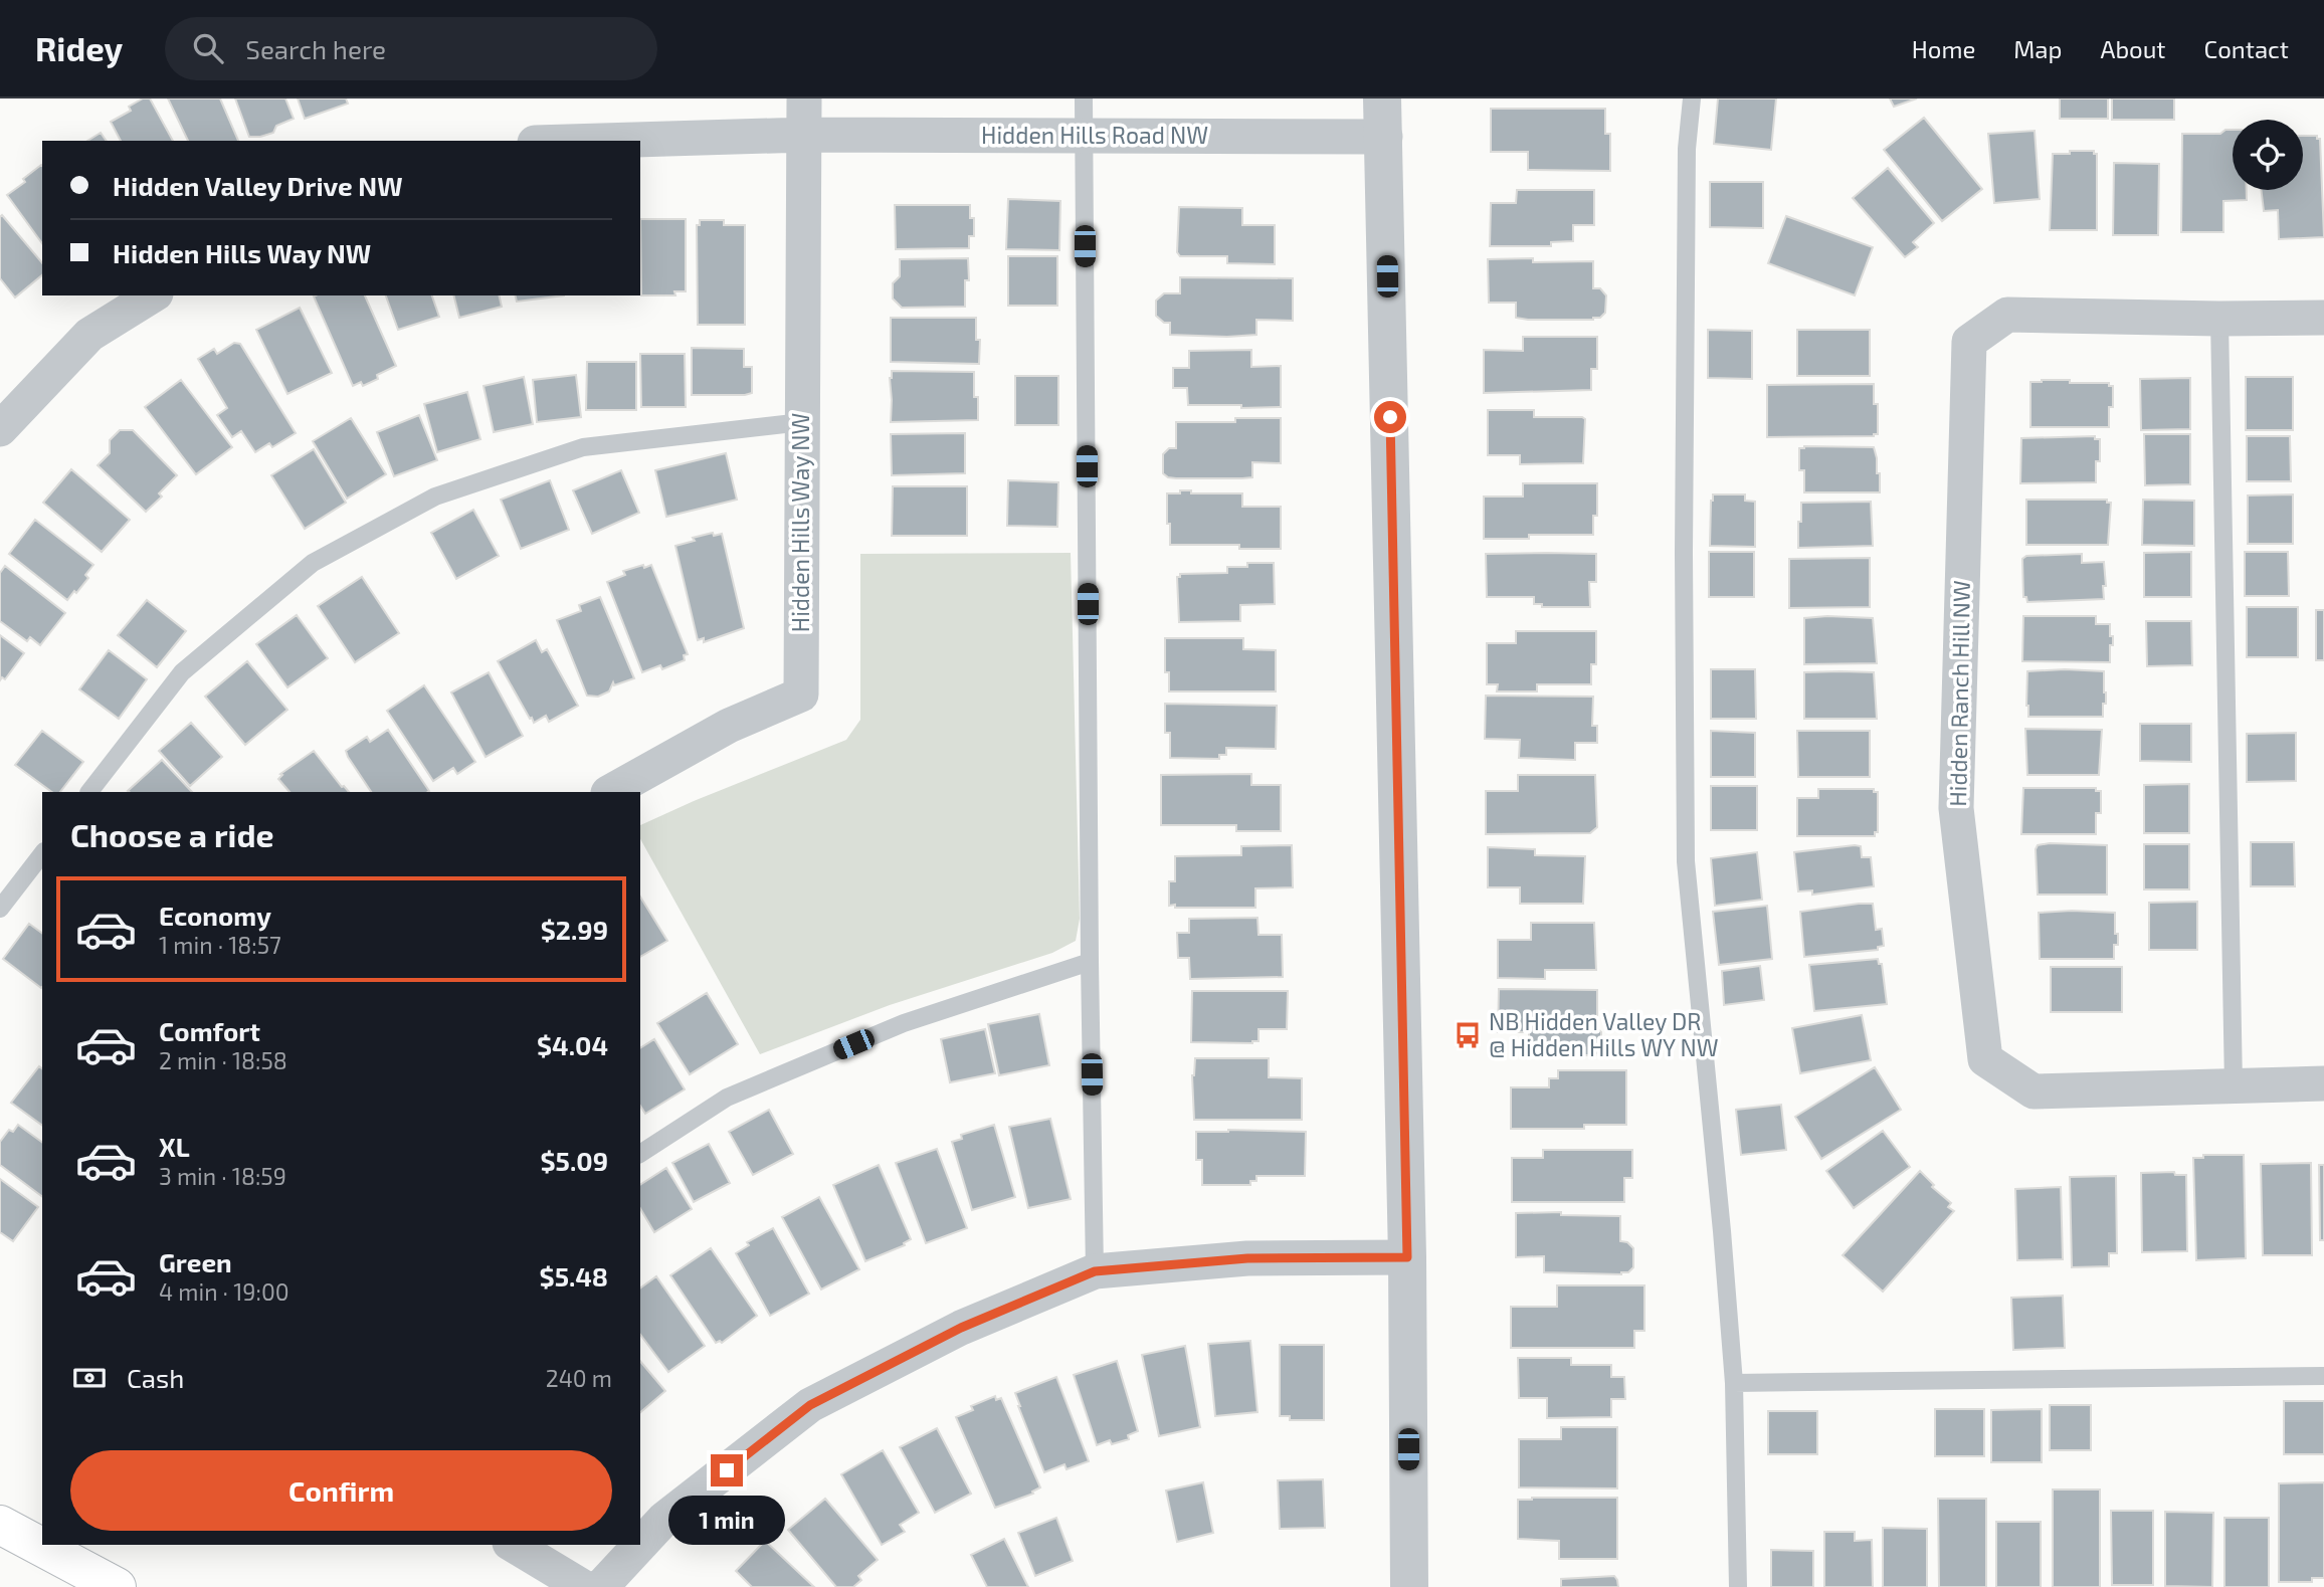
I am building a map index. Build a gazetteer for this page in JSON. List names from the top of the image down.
{
  "streets": {
    "street": ["Hidden Hills Road NW", "Hidden Hills Way NW", "Hidden Ranch Hill NW"]
  },
  "crossings": [
    ["Hidden Hills Road NW", "Hidden Hills Way NW"]
  ],
  "places": {
    "bus stop": ["NB Hidden Valley DR @ Hidden Hills WY NW"]
  },
  "page": {
    "header": "Ridey",
    "search": "Search here",
    "nav": [
      "Home",
      "Map",
      "About",
      "Contact"
    ],
    "banner": ["Hidden Valley Drive NW", "Hidden Hills Way NW"],
    "heading": "Choose a ride",
    "list": [
      {
        "name": "Economy",
        "note": "1 min · 18:57",
        "value": "$2.99"
      },
      {
        "name": "Comfort",
        "note": "2 min · 18:58",
        "value": "$4.04"
      },
      {
        "name": "XL",
        "note": "3 min · 18:59",
        "value": "$5.09"
      },
      {
        "name": "Green",
        "note": "4 min · 19:00",
        "value": "$5.48"
      }
    ],
    "pay": ["Cash", "240 m"],
    "buttons": "Confirm",
    "bubble": "1 min"
  }
}
